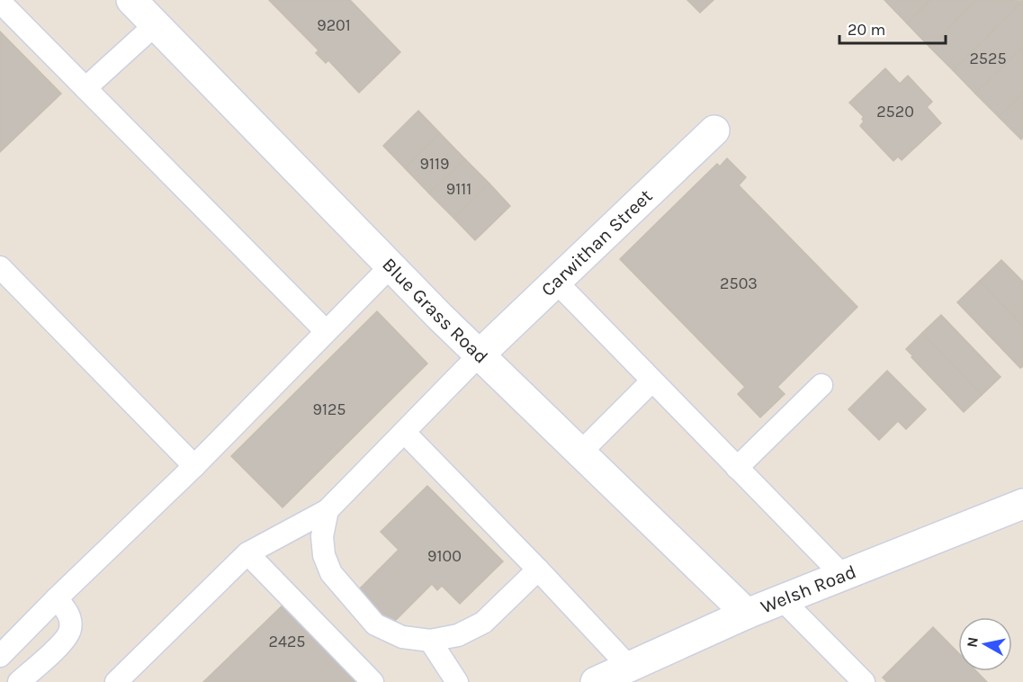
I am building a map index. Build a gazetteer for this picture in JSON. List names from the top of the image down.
{
  "streets": {
    "street": ["Carwithan Street", "Blue Grass Road", "Welsh Road"]
  },
  "crossings": [
    ["Carwithan Street", "Blue Grass Road"],
    ["Blue Grass Road", "Welsh Road"]
  ],
  "house_numbers": [
    "9201",
    "2525",
    "2520",
    "9119",
    "9111",
    "2503",
    "9125",
    "9100",
    "2425"
  ],
  "scale_bar": "20 m",
  "north": "left"
}
